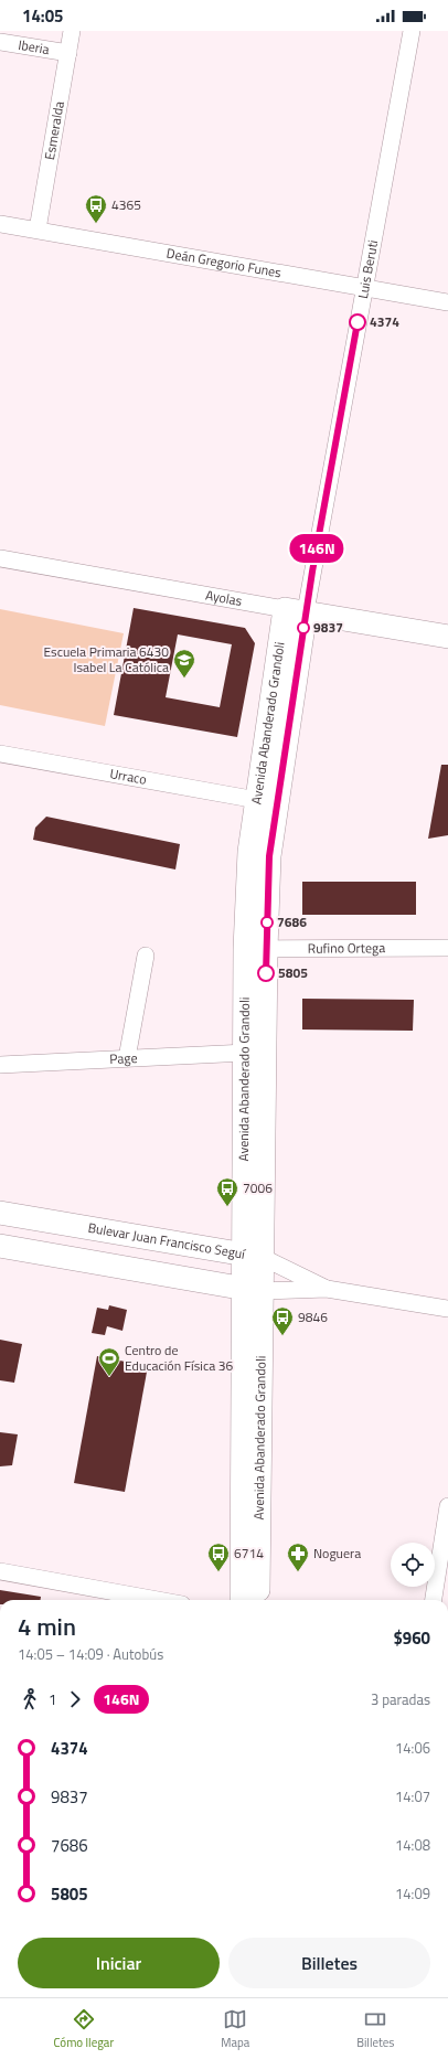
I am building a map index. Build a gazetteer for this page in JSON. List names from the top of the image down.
{
  "streets": {
    "street": [
      "Iberia",
      "Esmeralda",
      "Deán Gregorio Funes",
      "Luis Beruti",
      "Ayolas",
      "Avenida Abanderado Grandoli",
      "Urraco",
      "Rufino Ortega",
      "Page",
      "Bulevar Juan Francisco Seguí"
    ]
  },
  "crossings": [
    ["Iberia", "Esmeralda"],
    ["Esmeralda", "Deán Gregorio Funes"],
    ["Deán Gregorio Funes", "Luis Beruti"],
    ["Luis Beruti", "Ayolas"],
    ["Luis Beruti", "Avenida Abanderado Grandoli"],
    ["Ayolas", "Avenida Abanderado Grandoli"],
    ["Avenida Abanderado Grandoli", "Urraco"],
    ["Avenida Abanderado Grandoli", "Rufino Ortega"],
    ["Avenida Abanderado Grandoli", "Page"],
    ["Avenida Abanderado Grandoli", "Bulevar Juan Francisco Seguí"]
  ],
  "places": {
    "bus stop": [
      "4365",
      "7006",
      "9846",
      "6714"
    ],
    "other": [
      "4374",
      "9837",
      "7686",
      "5805"
    ],
    "school or university": ["Escuela Primaria 6430 Isabel La Católica"],
    "sports": ["Centro de Educación Física 36"],
    "pharmacy": ["Noguera"]
  },
  "lines": ["bus line 146N"],
  "page": {
    "status": "14:05",
    "on_map": "146N",
    "heading": ["4 min", "14:05 – 14:09 · Autobús", "$960"],
    "legs": ["1", "146N", "3 paradas"],
    "list": [
      {
        "name": "4374",
        "value": "14:06"
      },
      {
        "name": "9837",
        "value": "14:07"
      },
      {
        "name": "7686",
        "value": "14:08"
      },
      {
        "name": "5805",
        "value": "14:09"
      }
    ],
    "buttons": ["Iniciar", "Billetes"],
    "tabs": ["Cómo llegar", "Mapa", "Billetes"]
  }
}
